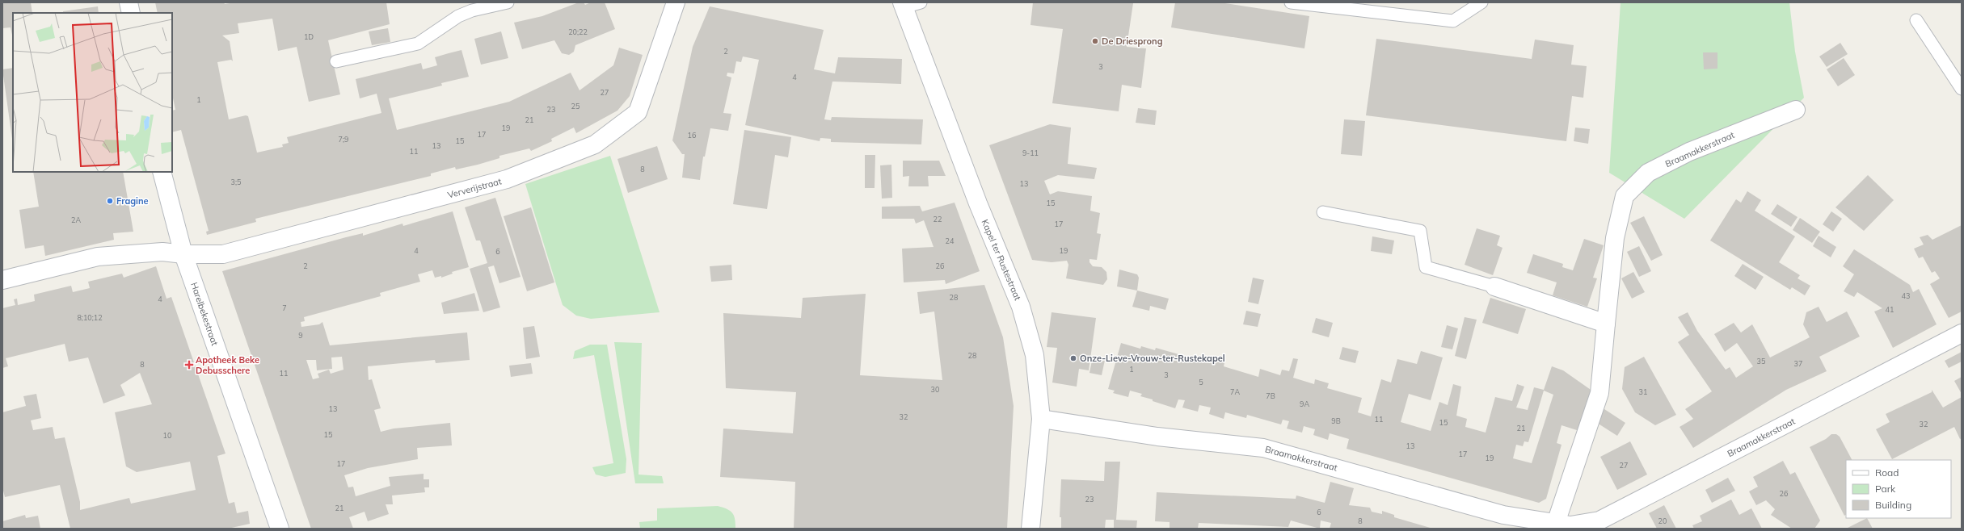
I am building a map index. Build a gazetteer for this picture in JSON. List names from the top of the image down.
{
  "streets": {
    "street": [
      "Braamakkerstraat",
      "Ververijstraat",
      "Kapel ter Rustestraat",
      "Harelbekestraat"
    ]
  },
  "crossings": [
    ["Braamakkerstraat", "Kapel ter Rustestraat"],
    ["Ververijstraat", "Harelbekestraat"]
  ],
  "places": {
    "other": ["De Driesprong", "Fragine", "Onze-Lieve-Vrouw-ter-Rustekapel"],
    "health": ["Apotheek Beke Debusschere"]
  },
  "house_numbers": [
    "20;22",
    "1D",
    "2",
    "3",
    "4",
    "27",
    "1",
    "25",
    "23",
    "21",
    "19",
    "17",
    "16",
    "7;9",
    "15",
    "13",
    "11",
    "9-11",
    "8",
    "3;5",
    "13",
    "15",
    "22",
    "2A",
    "17",
    "24",
    "4",
    "19",
    "6",
    "2",
    "26",
    "43",
    "28",
    "4",
    "7",
    "41",
    "8;10;12",
    "9",
    "28",
    "35",
    "37",
    "8",
    "1",
    "11",
    "3",
    "5",
    "30",
    "7A",
    "31",
    "7B",
    "9A",
    "13",
    "32",
    "11",
    "9B",
    "15",
    "32",
    "21",
    "15",
    "10",
    "13",
    "17",
    "19",
    "17",
    "27",
    "26",
    "23",
    "21",
    "6",
    "8",
    "20"
  ],
  "legend": ["Road", "Park", "Building"]
}
